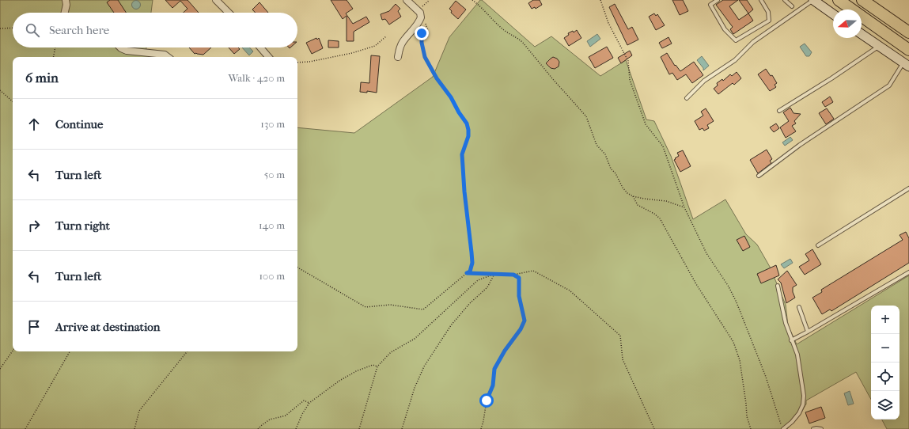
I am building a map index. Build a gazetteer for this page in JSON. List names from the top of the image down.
{
  "north": "left",
  "page": {
    "search": "Search here",
    "heading": ["6 min", "Walk · 420 m"],
    "list": [
      ["Continue", "130 m"],
      ["Turn left", "50 m"],
      ["Turn right", "140 m"],
      ["Turn left", "100 m"],
      "Arrive at destination"
    ],
    "map_buttons": ["+", "−"]
  }
}
